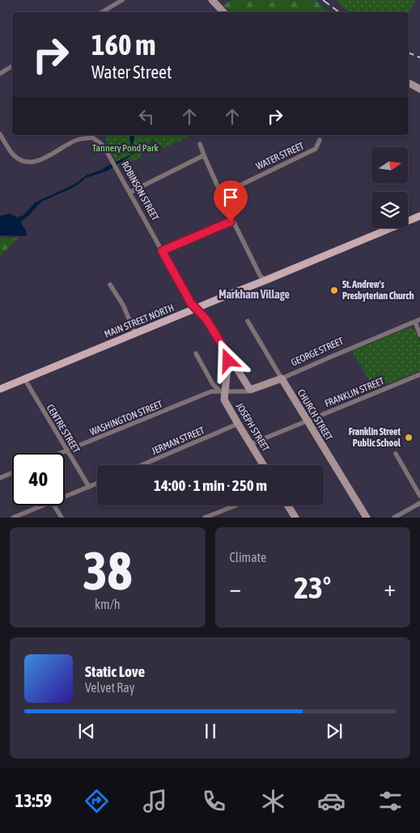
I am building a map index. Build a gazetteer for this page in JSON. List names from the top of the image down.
{
  "streets": {
    "main road": ["MAIN STREET NORTH"],
    "street": [
      "WATER STREET",
      "ROBINSON STREET",
      "GEORGE STREET",
      "FRANKLIN STREET",
      "CHURCH STREET",
      "WASHINGTON STREET",
      "JOSEPH STREET",
      "CENTRE STREET",
      "JERMAN STREET"
    ]
  },
  "crossings": [
    ["ROBINSON STREET", "MAIN STREET NORTH"],
    ["ROBINSON STREET", "GEORGE STREET"],
    ["ROBINSON STREET", "WASHINGTON STREET"],
    ["ROBINSON STREET", "JOSEPH STREET"],
    ["MAIN STREET NORTH", "CENTRE STREET"],
    ["GEORGE STREET", "CHURCH STREET"],
    ["GEORGE STREET", "WASHINGTON STREET"],
    ["GEORGE STREET", "JOSEPH STREET"],
    ["FRANKLIN STREET", "CHURCH STREET"],
    ["FRANKLIN STREET", "JOSEPH STREET"],
    ["WASHINGTON STREET", "JOSEPH STREET"],
    ["WASHINGTON STREET", "CENTRE STREET"],
    ["JOSEPH STREET", "JERMAN STREET"]
  ],
  "districts": ["Markham Village"],
  "parks": ["Tannery Pond Park"],
  "places": ["St. Andrew's Presbyterian Church", "Franklin Street Public School"],
  "north": "right",
  "page": {
    "turn": ["160 m", "Water Street"],
    "limit": "40",
    "trip": "14:00 · 1 min · 250 m",
    "tile": [
      ["38", "km/h"],
      "Climate"
    ],
    "heat": ["−", "23°", "+"],
    "song": ["Static Love", "Velvet Ray"],
    "tabs": "13:59"
  }
}
